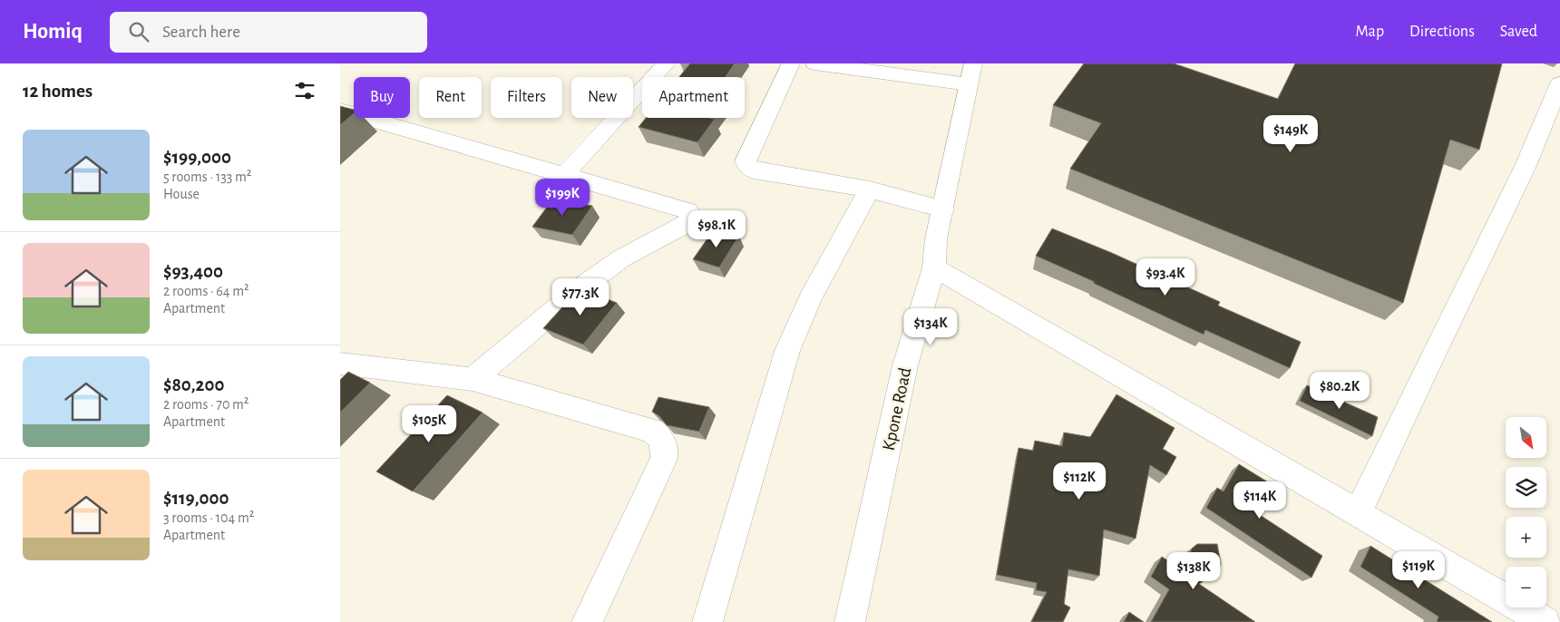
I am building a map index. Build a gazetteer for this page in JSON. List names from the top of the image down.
{
  "streets": {
    "main road": ["Kpone Road"]
  },
  "north": "bottom right",
  "page": {
    "header": "Homiq",
    "search": "Search here",
    "nav": ["Map", "Directions", "Saved"],
    "heading": "12 homes",
    "chip": [
      "Buy",
      "Rent",
      "Filters",
      "New",
      "Apartment"
    ],
    "price": [
      "$149K",
      "$199K",
      "$98.1K",
      "$93.4K",
      "$77.3K",
      "$134K",
      "$80.2K",
      "$105K",
      "$112K",
      "$114K",
      "$119K",
      "$138K"
    ],
    "list": [
      {
        "name": "$199,000",
        "note": "5 rooms · 133 m² · House"
      },
      {
        "name": "$93,400",
        "note": "2 rooms · 64 m² · Apartment"
      },
      {
        "name": "$80,200",
        "note": "2 rooms · 70 m² · Apartment"
      },
      {
        "name": "$119,000",
        "note": "3 rooms · 104 m² · Apartment"
      }
    ],
    "map_buttons": ["+", "−"]
  }
}
